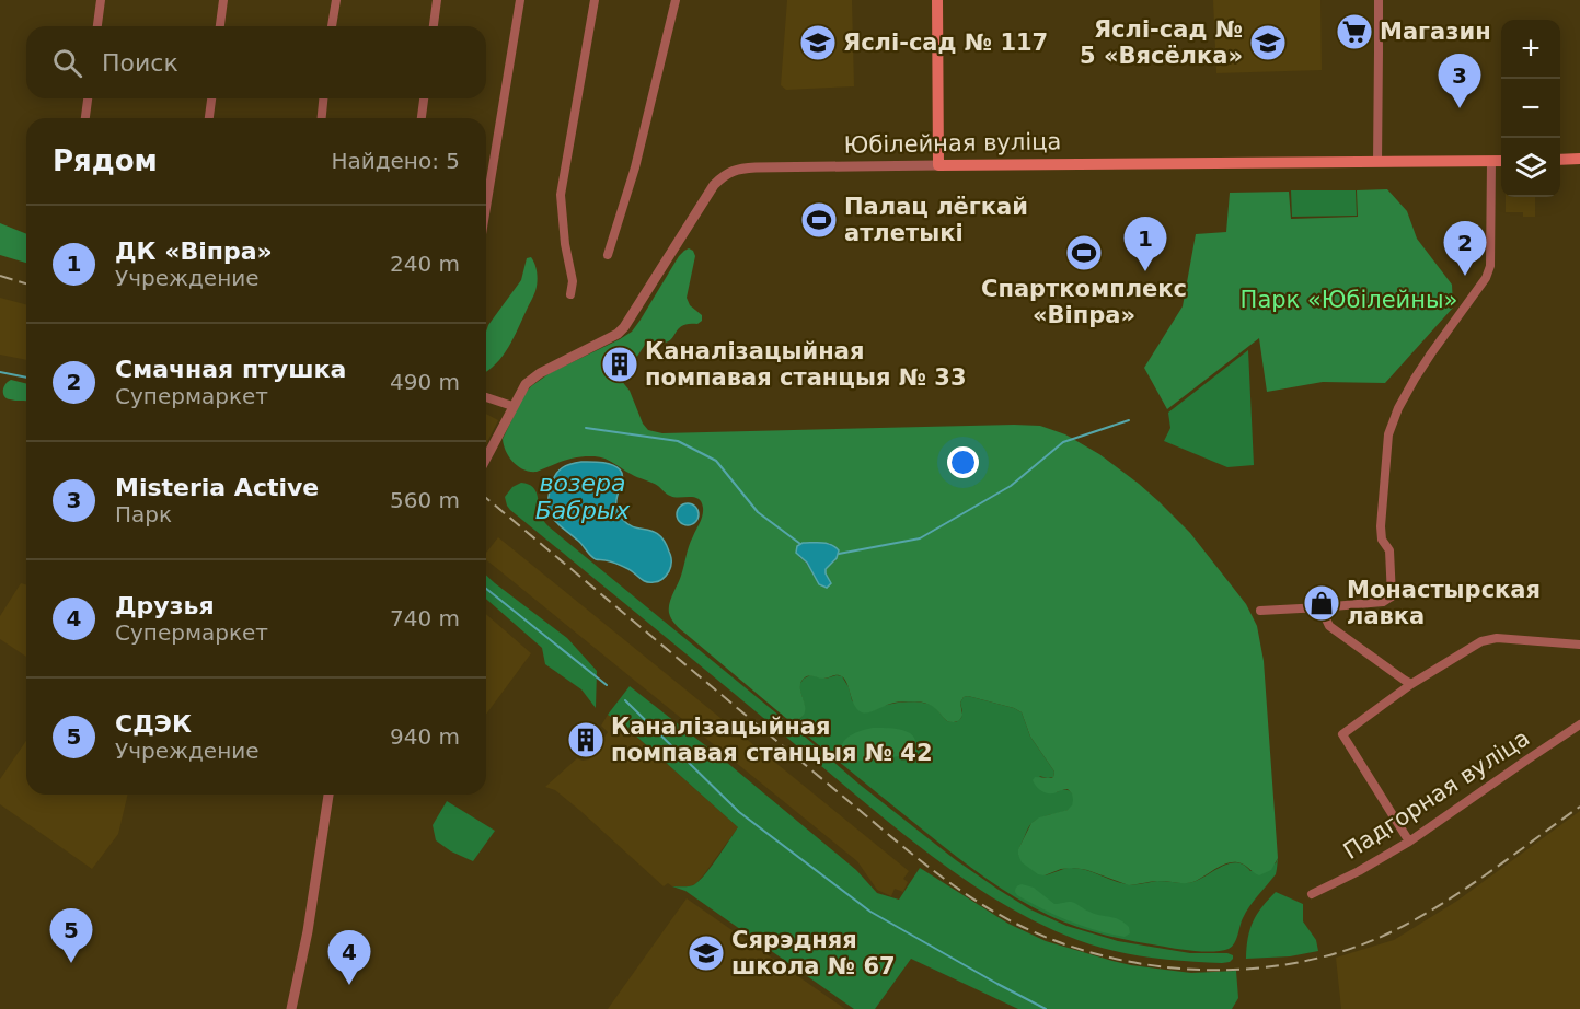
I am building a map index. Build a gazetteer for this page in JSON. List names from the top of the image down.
{
  "streets": {
    "main road": ["Юбілейная вуліца"],
    "street": ["Падгорная вуліца"]
  },
  "water": ["возера Бабрых"],
  "parks": ["Парк «Юбілейны»"],
  "places": {
    "supermarket": ["Магазин"],
    "school or university": ["Яслі-сад № 117", "Яслі-сад № 5 «Вясёлка»", "Сярэдняя школа № 67"],
    "sports": ["Палац лёгкай атлетыкі", "Спарткомплекс «Віпра»"],
    "building": ["Каналізацыйная помпавая станцыя № 33", "Каналізацыйная помпавая станцыя № 42"],
    "shop": ["Монастырская лавка"]
  },
  "page": {
    "map_buttons": ["+", "−"],
    "search": "Поиск",
    "pins": [
      "3",
      "1",
      "2",
      "5",
      "4"
    ],
    "heading": ["Рядом", "Найдено: 5"],
    "list": [
      {
        "mark": "1",
        "name": "ДК «Віпра»",
        "note": "Учреждение",
        "value": "240 m"
      },
      {
        "mark": "2",
        "name": "Смачная птушка",
        "note": "Супермаркет",
        "value": "490 m"
      },
      {
        "mark": "3",
        "name": "Misteria Active",
        "note": "Парк",
        "value": "560 m"
      },
      {
        "mark": "4",
        "name": "Друзья",
        "note": "Супермаркет",
        "value": "740 m"
      },
      {
        "mark": "5",
        "name": "СДЭК",
        "note": "Учреждение",
        "value": "940 m"
      }
    ]
  }
}
